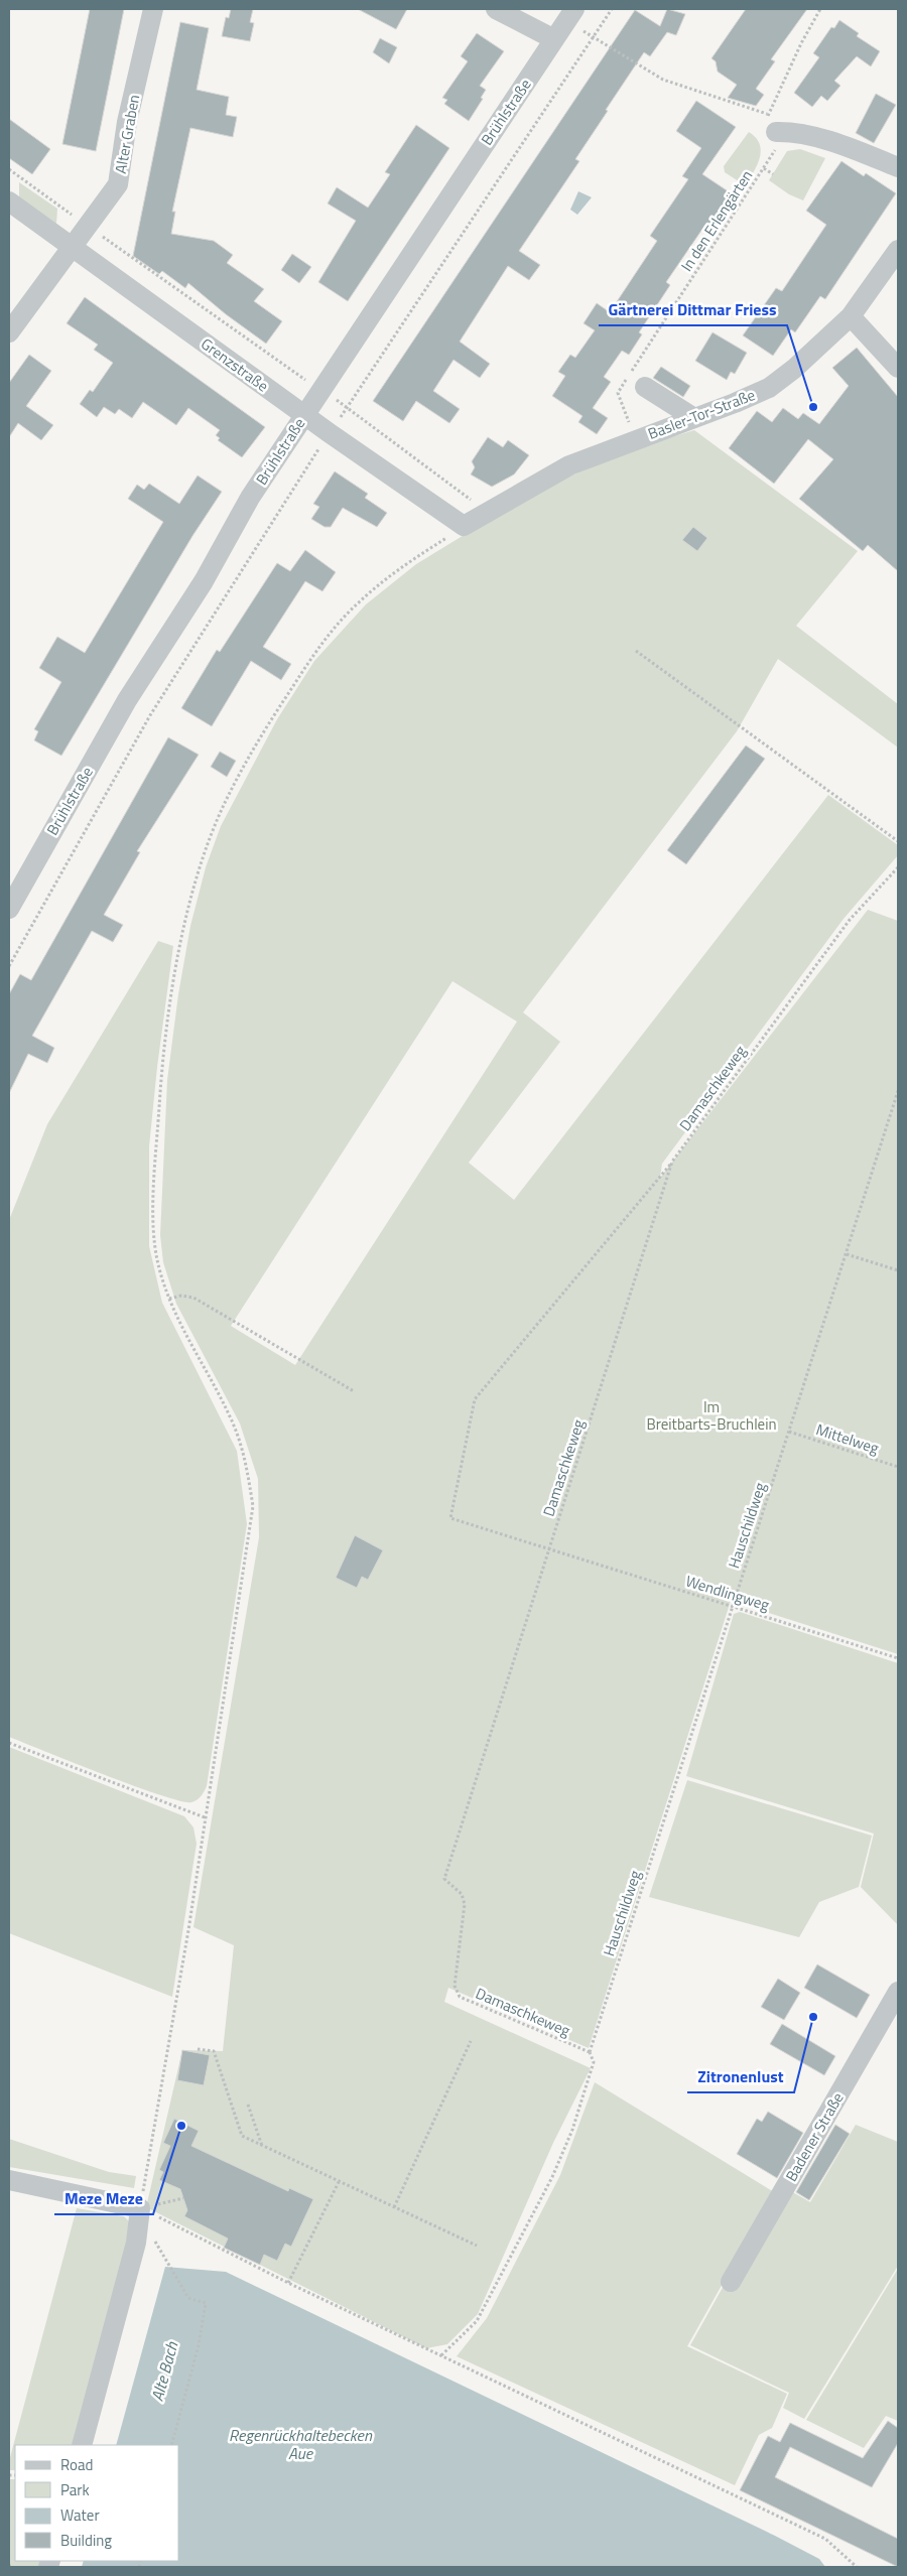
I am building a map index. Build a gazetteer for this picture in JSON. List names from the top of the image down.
{
  "streets": {
    "street": [
      "Brühlstraße",
      "Alter Graben",
      "Grenzstraße",
      "Basler-Tor-Straße",
      "Badener Straße"
    ],
    "path": [
      "In den Erlengärten",
      "Damaschkeweg",
      "Mittelweg",
      "Hauschildweg",
      "Wendlingweg"
    ]
  },
  "crossings": [
    ["Brühlstraße", "Grenzstraße"],
    ["Alter Graben", "Grenzstraße"],
    ["In den Erlengärten", "Basler-Tor-Straße"],
    ["Grenzstraße", "Basler-Tor-Straße"],
    ["Damaschkeweg", "Hauschildweg"],
    ["Damaschkeweg", "Wendlingweg"],
    ["Mittelweg", "Hauschildweg"],
    ["Hauschildweg", "Wendlingweg"]
  ],
  "water": ["Alte Bach", "Regenrückhaltebecken Aue"],
  "parks": ["Im Breitbarts-Bruchlein"],
  "places": ["Gärtnerei Dittmar Friess", "Zitronenlust", "Meze Meze"],
  "legend": [
    "Road",
    "Park",
    "Water",
    "Building"
  ]
}
